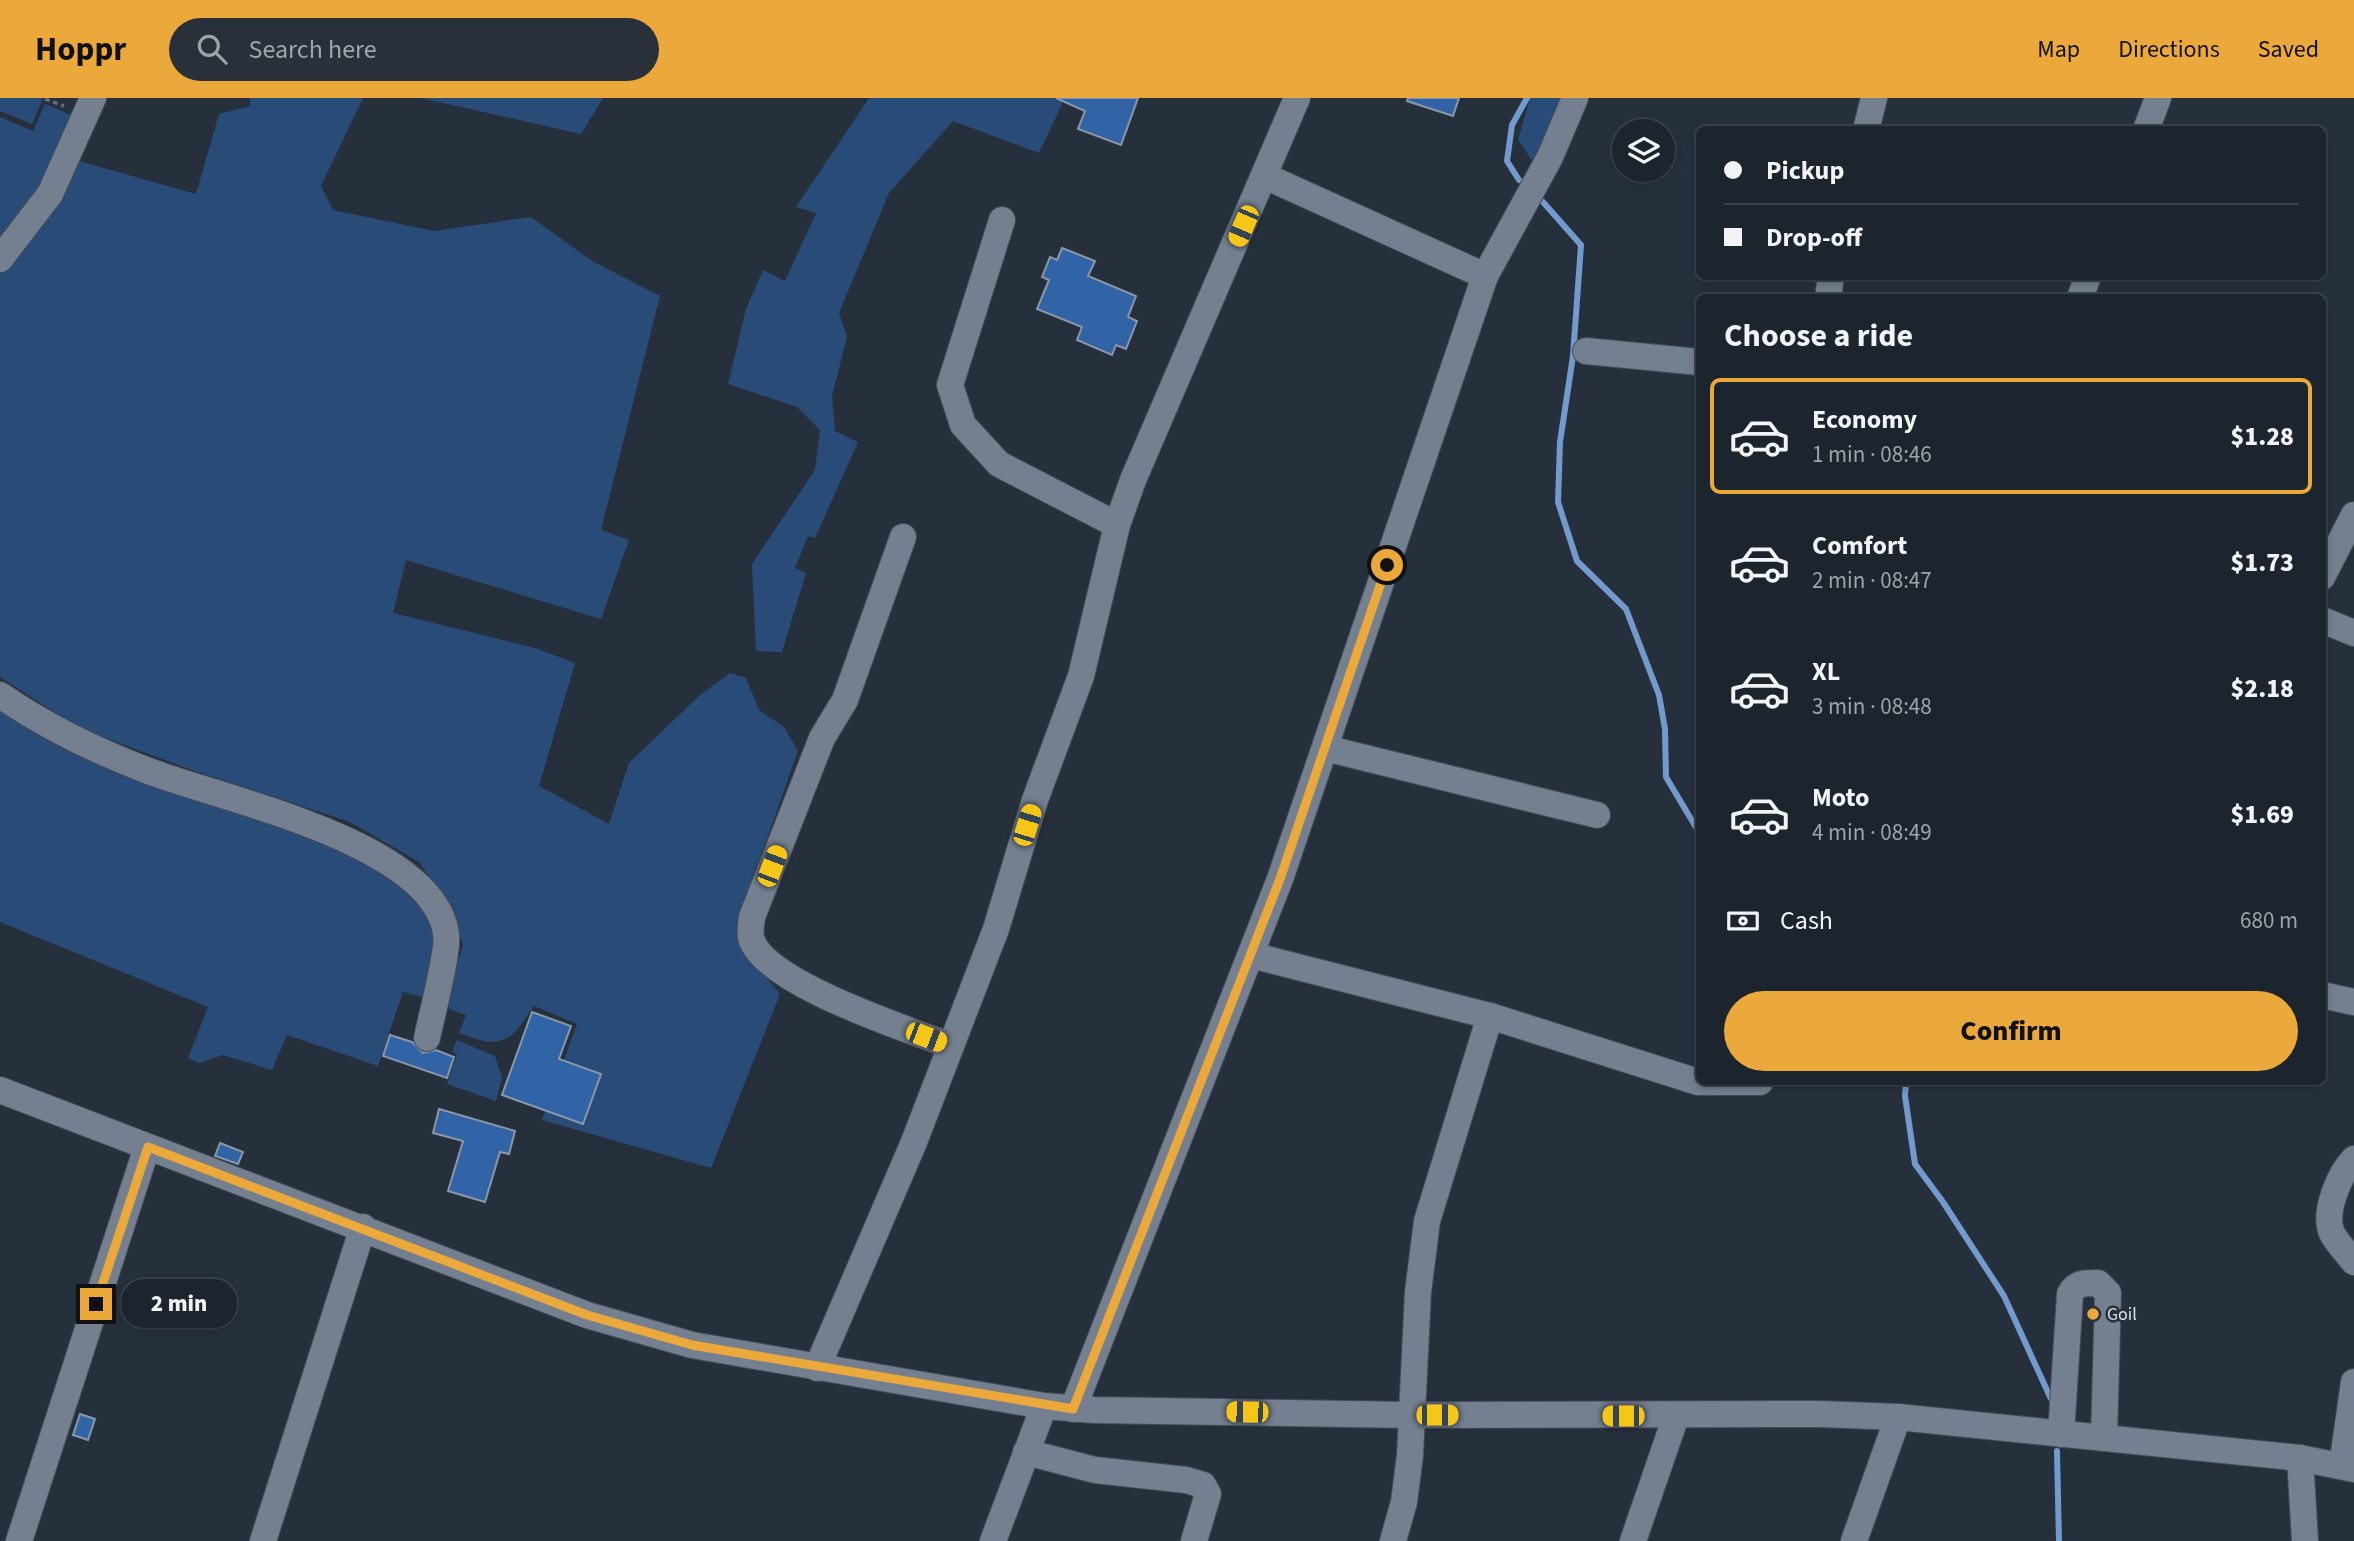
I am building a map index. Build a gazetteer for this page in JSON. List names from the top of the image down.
{
  "places": ["Goil"],
  "page": {
    "header": "Hoppr",
    "search": "Search here",
    "nav": ["Map", "Directions", "Saved"],
    "banner": ["Pickup", "Drop-off"],
    "heading": "Choose a ride",
    "list": [
      {
        "name": "Economy",
        "note": "1 min · 08:46",
        "value": "$1.28"
      },
      {
        "name": "Comfort",
        "note": "2 min · 08:47",
        "value": "$1.73"
      },
      {
        "name": "XL",
        "note": "3 min · 08:48",
        "value": "$2.18"
      },
      {
        "name": "Moto",
        "note": "4 min · 08:49",
        "value": "$1.69"
      }
    ],
    "pay": ["Cash", "680 m"],
    "buttons": "Confirm",
    "bubble": "2 min"
  }
}
